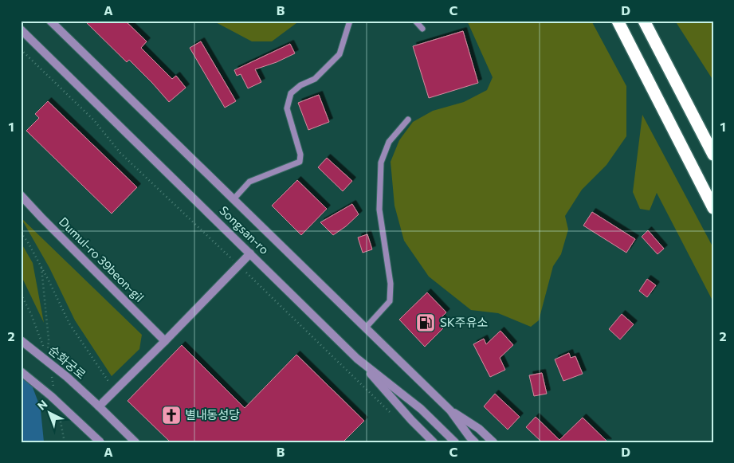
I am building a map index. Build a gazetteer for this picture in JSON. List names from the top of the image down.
{
  "streets": {
    "street": ["Songsan-ro", "Dumul-ro 39beon-gil", "순화궁로"]
  },
  "places": {
    "fuel station": ["SK주유소"],
    "church": ["별내동성당"]
  },
  "north": "top left",
  "grid": {
    "columns": [
      "A",
      "B",
      "C",
      "D"
    ],
    "rows": ["1", "2"]
  }
}
